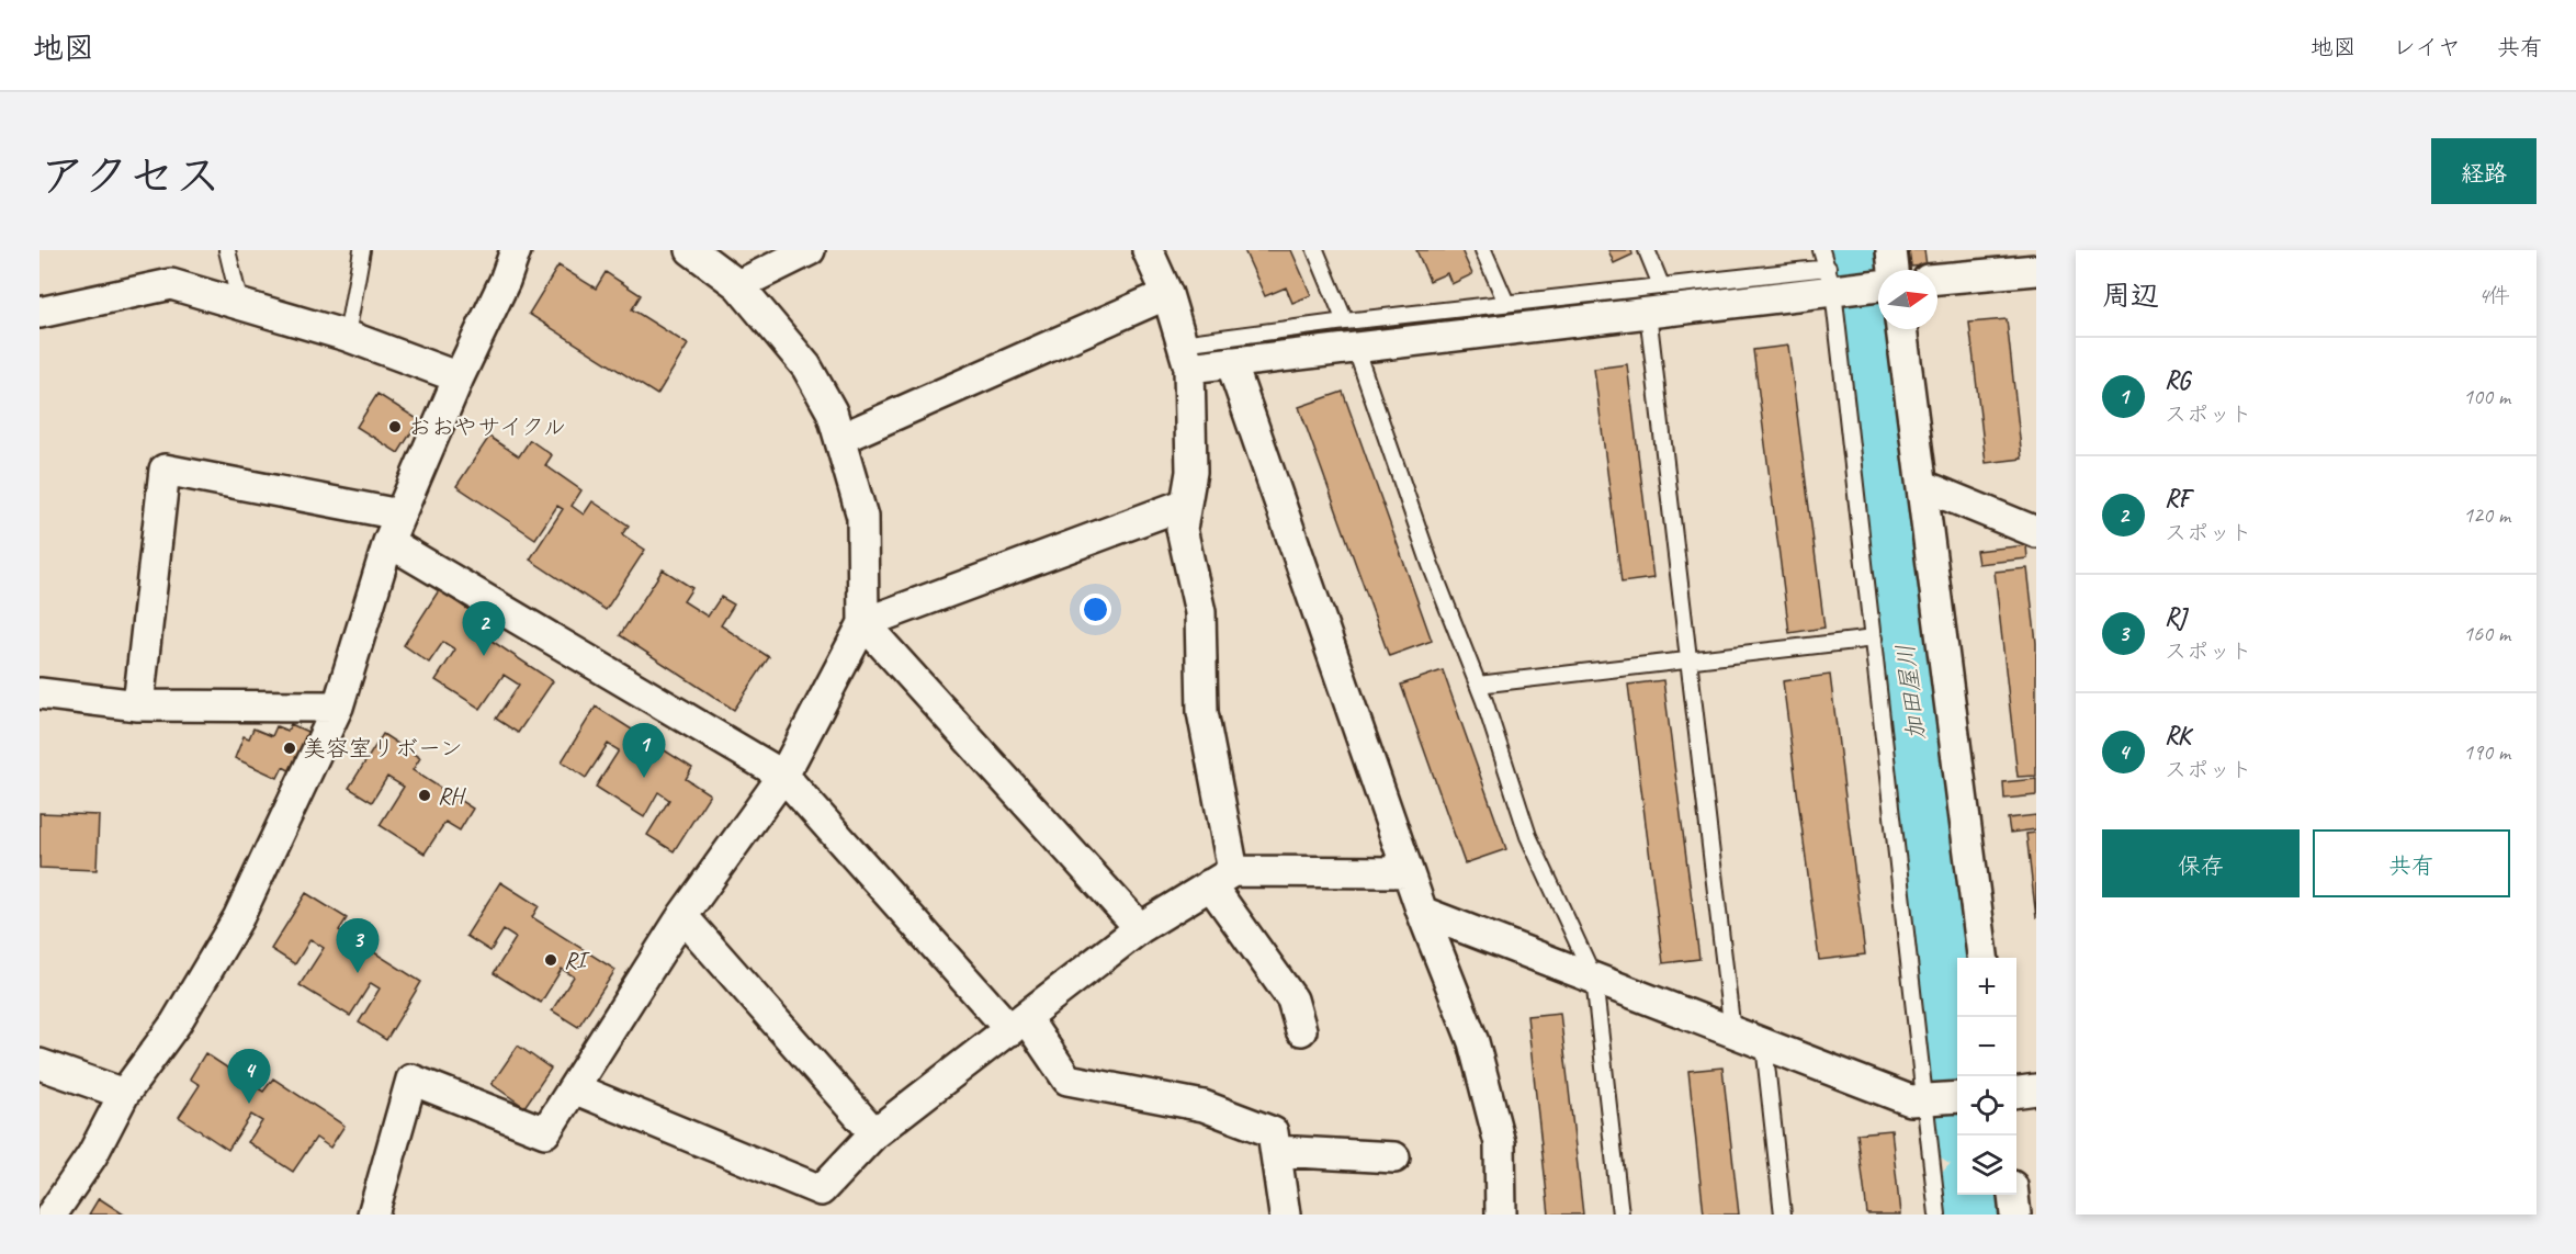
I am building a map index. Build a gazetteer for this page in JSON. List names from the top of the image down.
{
  "water": ["加田屋川"],
  "places": [
    "おおやサイクル",
    "美容室リボーン",
    "RH",
    "RI"
  ],
  "north": "right",
  "page": {
    "header": "地図",
    "nav": ["地図", "レイヤ", "共有"],
    "title": "アクセス",
    "buttons": [
      "経路",
      ["保存", "共有"]
    ],
    "heading": ["周辺", "4件"],
    "list": [
      {
        "mark": "1",
        "name": "RG",
        "note": "スポット",
        "value": "100 m"
      },
      {
        "mark": "2",
        "name": "RF",
        "note": "スポット",
        "value": "120 m"
      },
      {
        "mark": "3",
        "name": "RJ",
        "note": "スポット",
        "value": "160 m"
      },
      {
        "mark": "4",
        "name": "RK",
        "note": "スポット",
        "value": "190 m"
      }
    ],
    "pins": [
      "2",
      "1",
      "3",
      "4"
    ],
    "map_buttons": ["+", "−"]
  }
}
